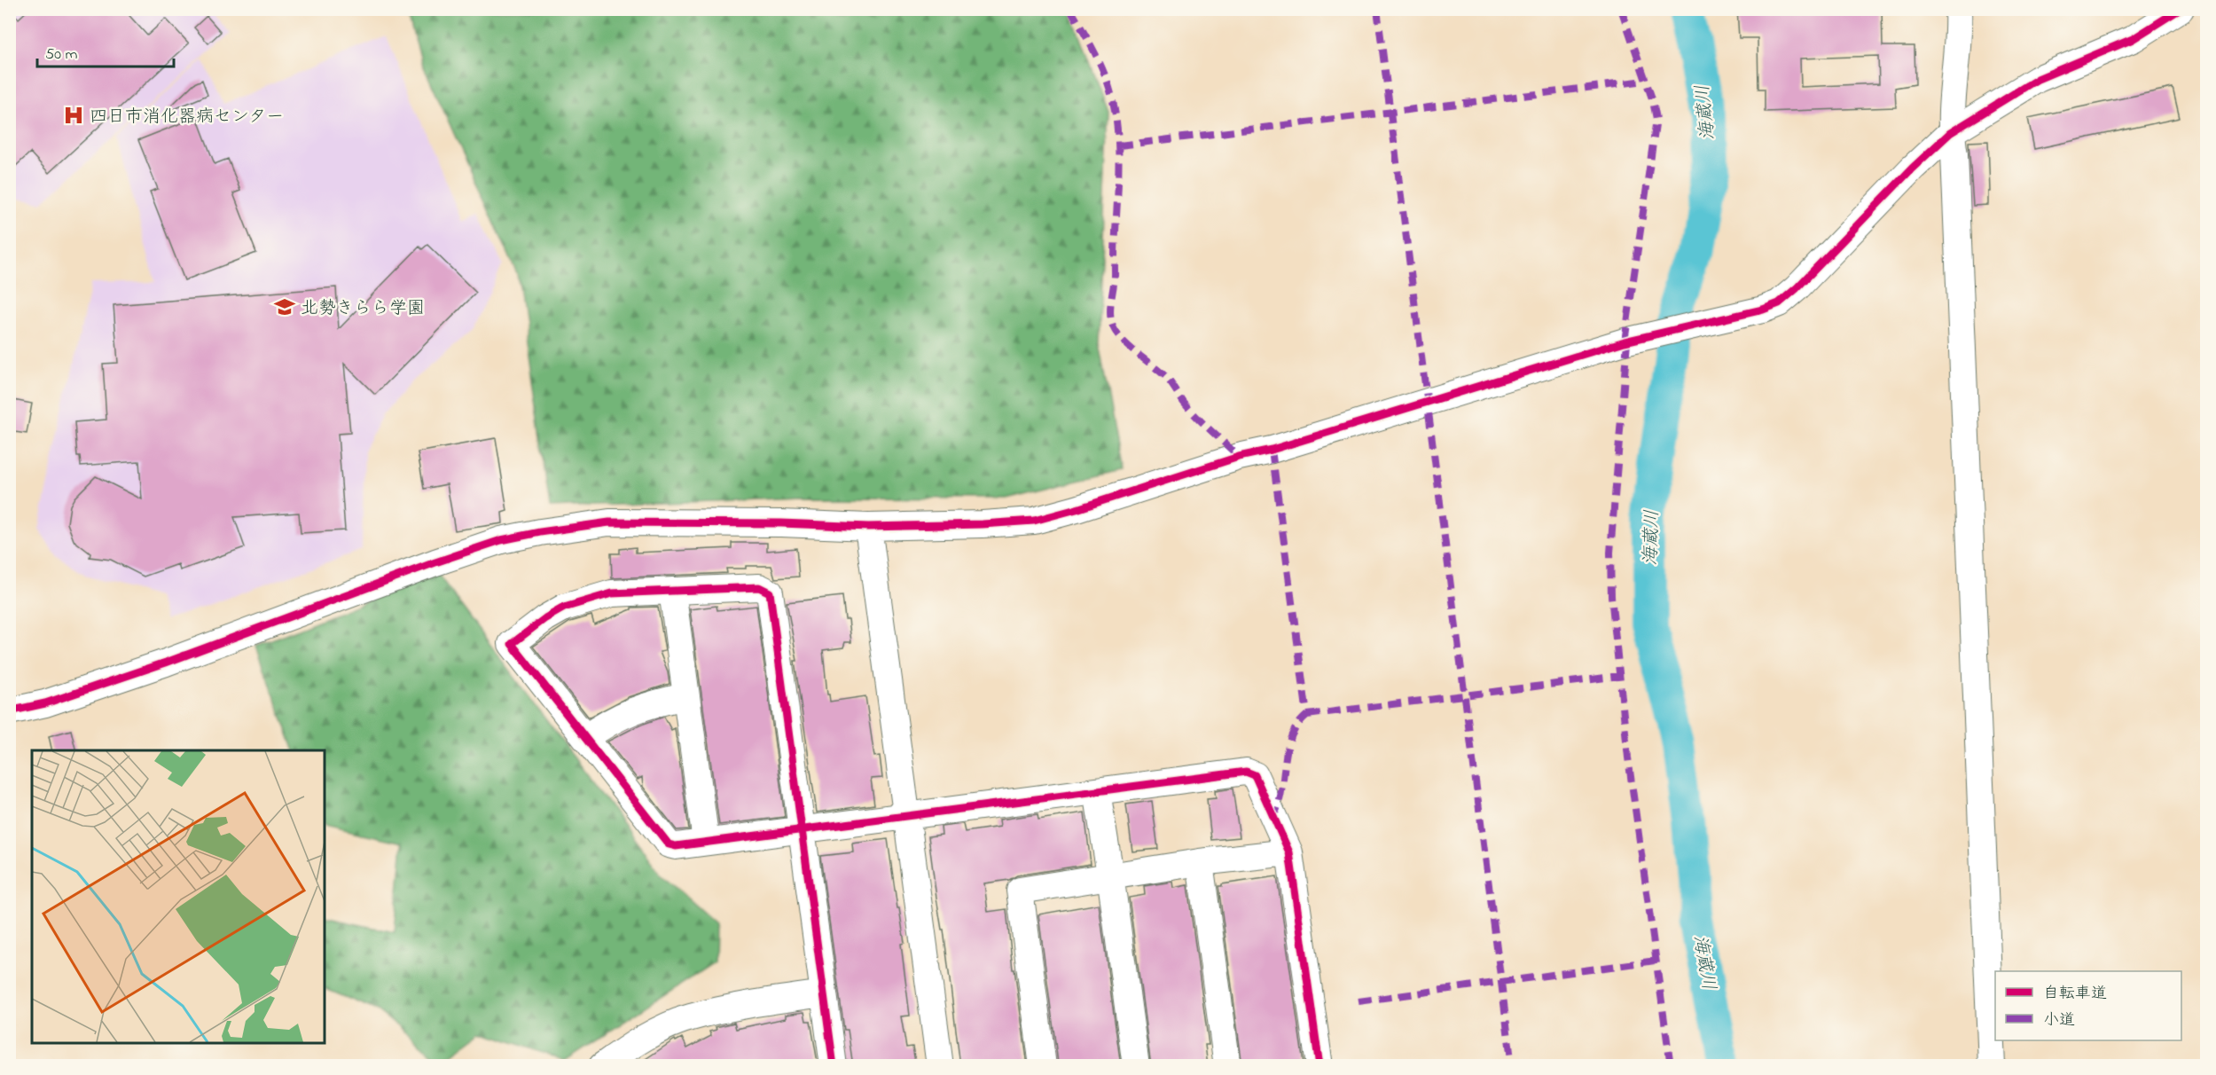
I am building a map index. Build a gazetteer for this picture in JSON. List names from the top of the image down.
{
  "water": ["海蔵川"],
  "places": {
    "hospital": ["四日市消化器病センター"],
    "school or university": ["北勢きらら学園"]
  },
  "legend": ["自転車道", "小道"],
  "scale_bar": "50 m"
}
